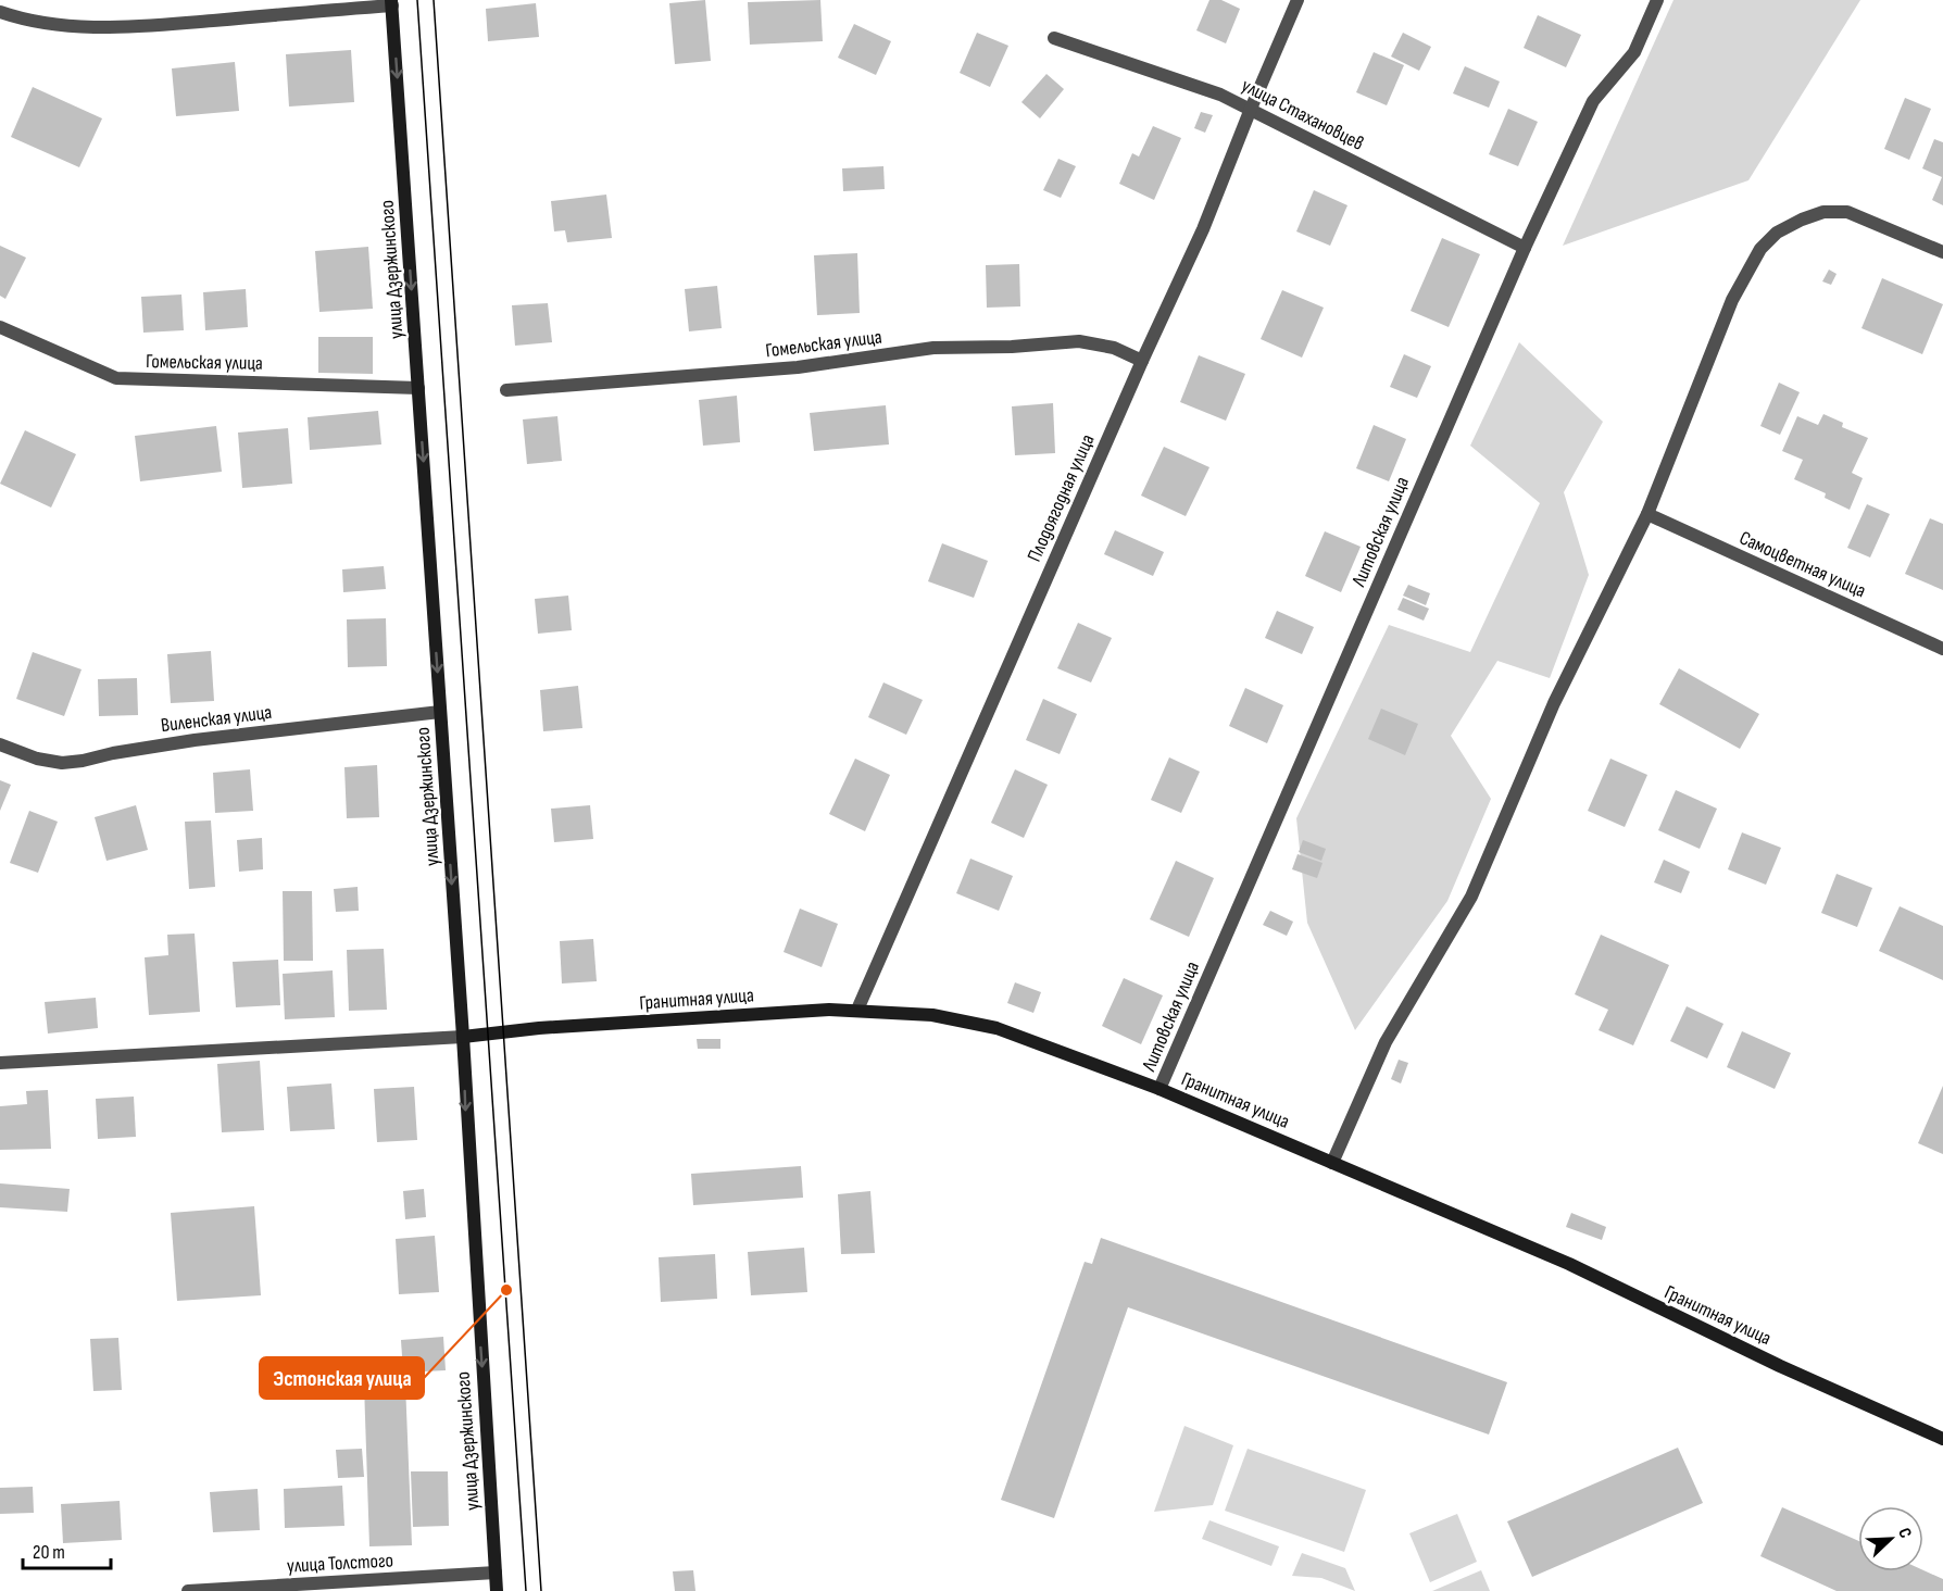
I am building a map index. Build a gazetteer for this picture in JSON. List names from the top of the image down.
{
  "streets": {
    "main road": ["улица Дзержинского", "Гранитная улица"],
    "street": [
      "улица Стахановцев",
      "Гомельская улица",
      "Плодоягодная улица",
      "Литовская улица",
      "Самоцветная улица",
      "Виленская улица",
      "улица Толстого"
    ]
  },
  "crossings": [
    ["улица Стахановцев", "Плодоягодная улица"],
    ["улица Стахановцев", "Литовская улица"],
    ["улица Дзержинского", "Гомельская улица"],
    ["улица Дзержинского", "Виленская улица"],
    ["улица Дзержинского", "Гранитная улица"],
    ["улица Дзержинского", "улица Толстого"],
    ["Гомельская улица", "Плодоягодная улица"],
    ["Плодоягодная улица", "Гранитная улица"],
    ["Литовская улица", "Гранитная улица"]
  ],
  "one_way": ["улица Дзержинского"],
  "places": ["Эстонская улица"],
  "scale_bar": "20 m",
  "north": "top right"
}
